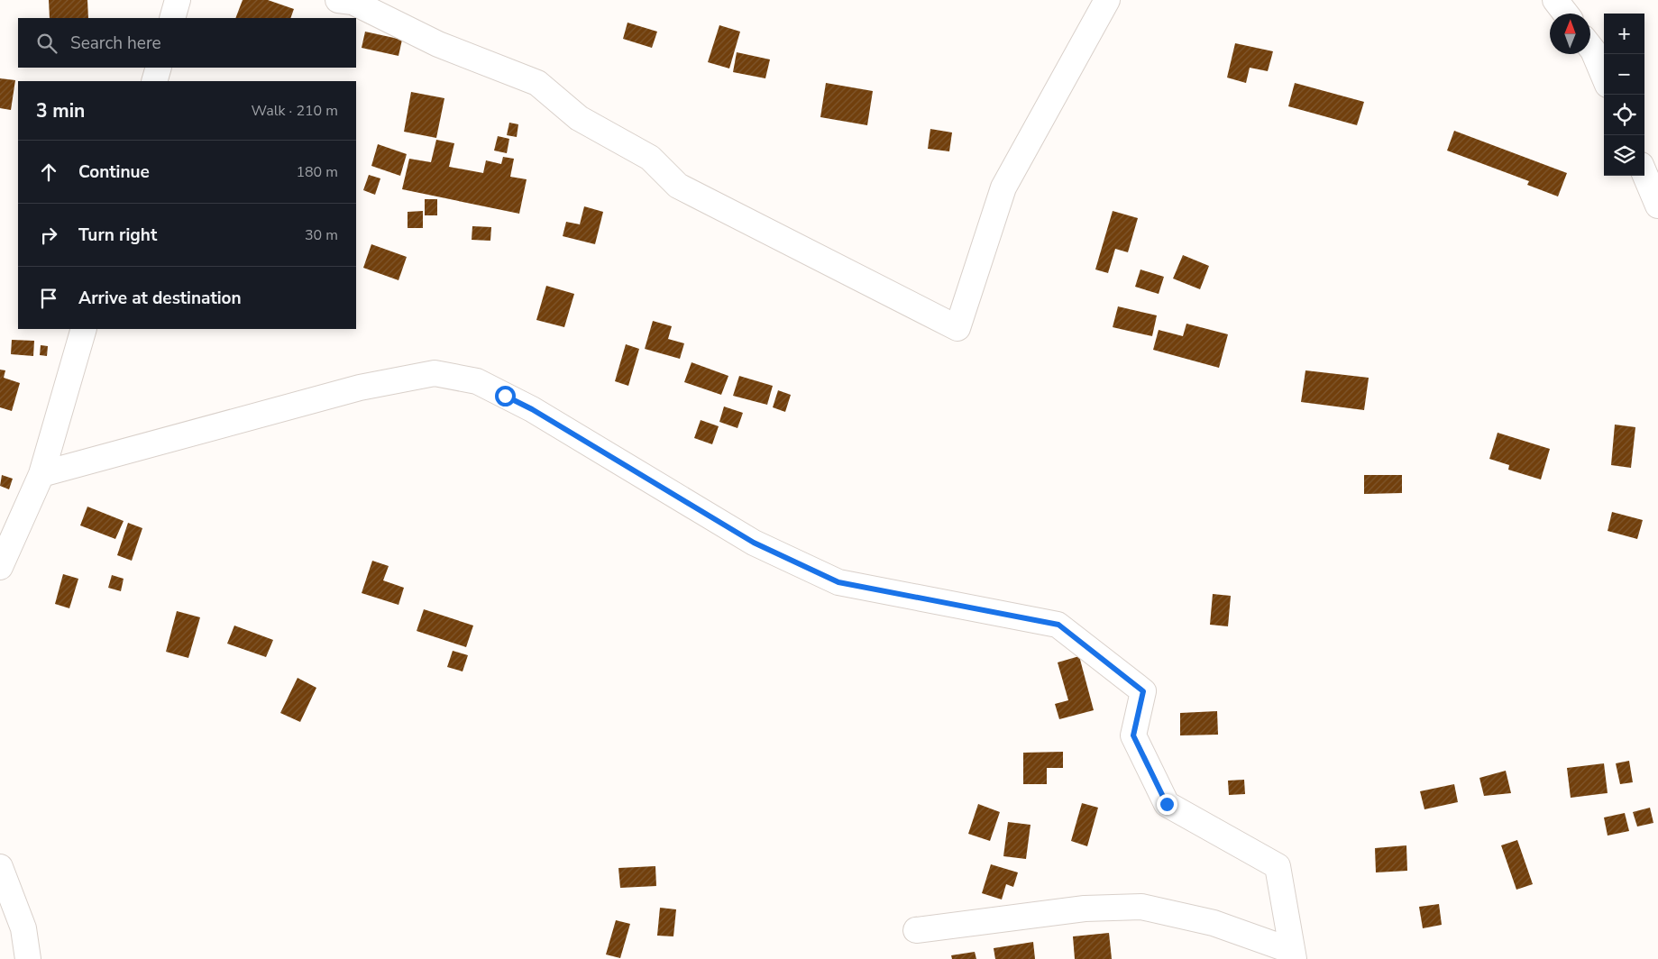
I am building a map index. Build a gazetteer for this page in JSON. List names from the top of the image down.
{
  "north": "top",
  "page": {
    "map_buttons": ["+", "−"],
    "search": "Search here",
    "heading": ["3 min", "Walk · 210 m"],
    "list": [
      ["Continue", "180 m"],
      ["Turn right", "30 m"],
      "Arrive at destination"
    ]
  }
}
